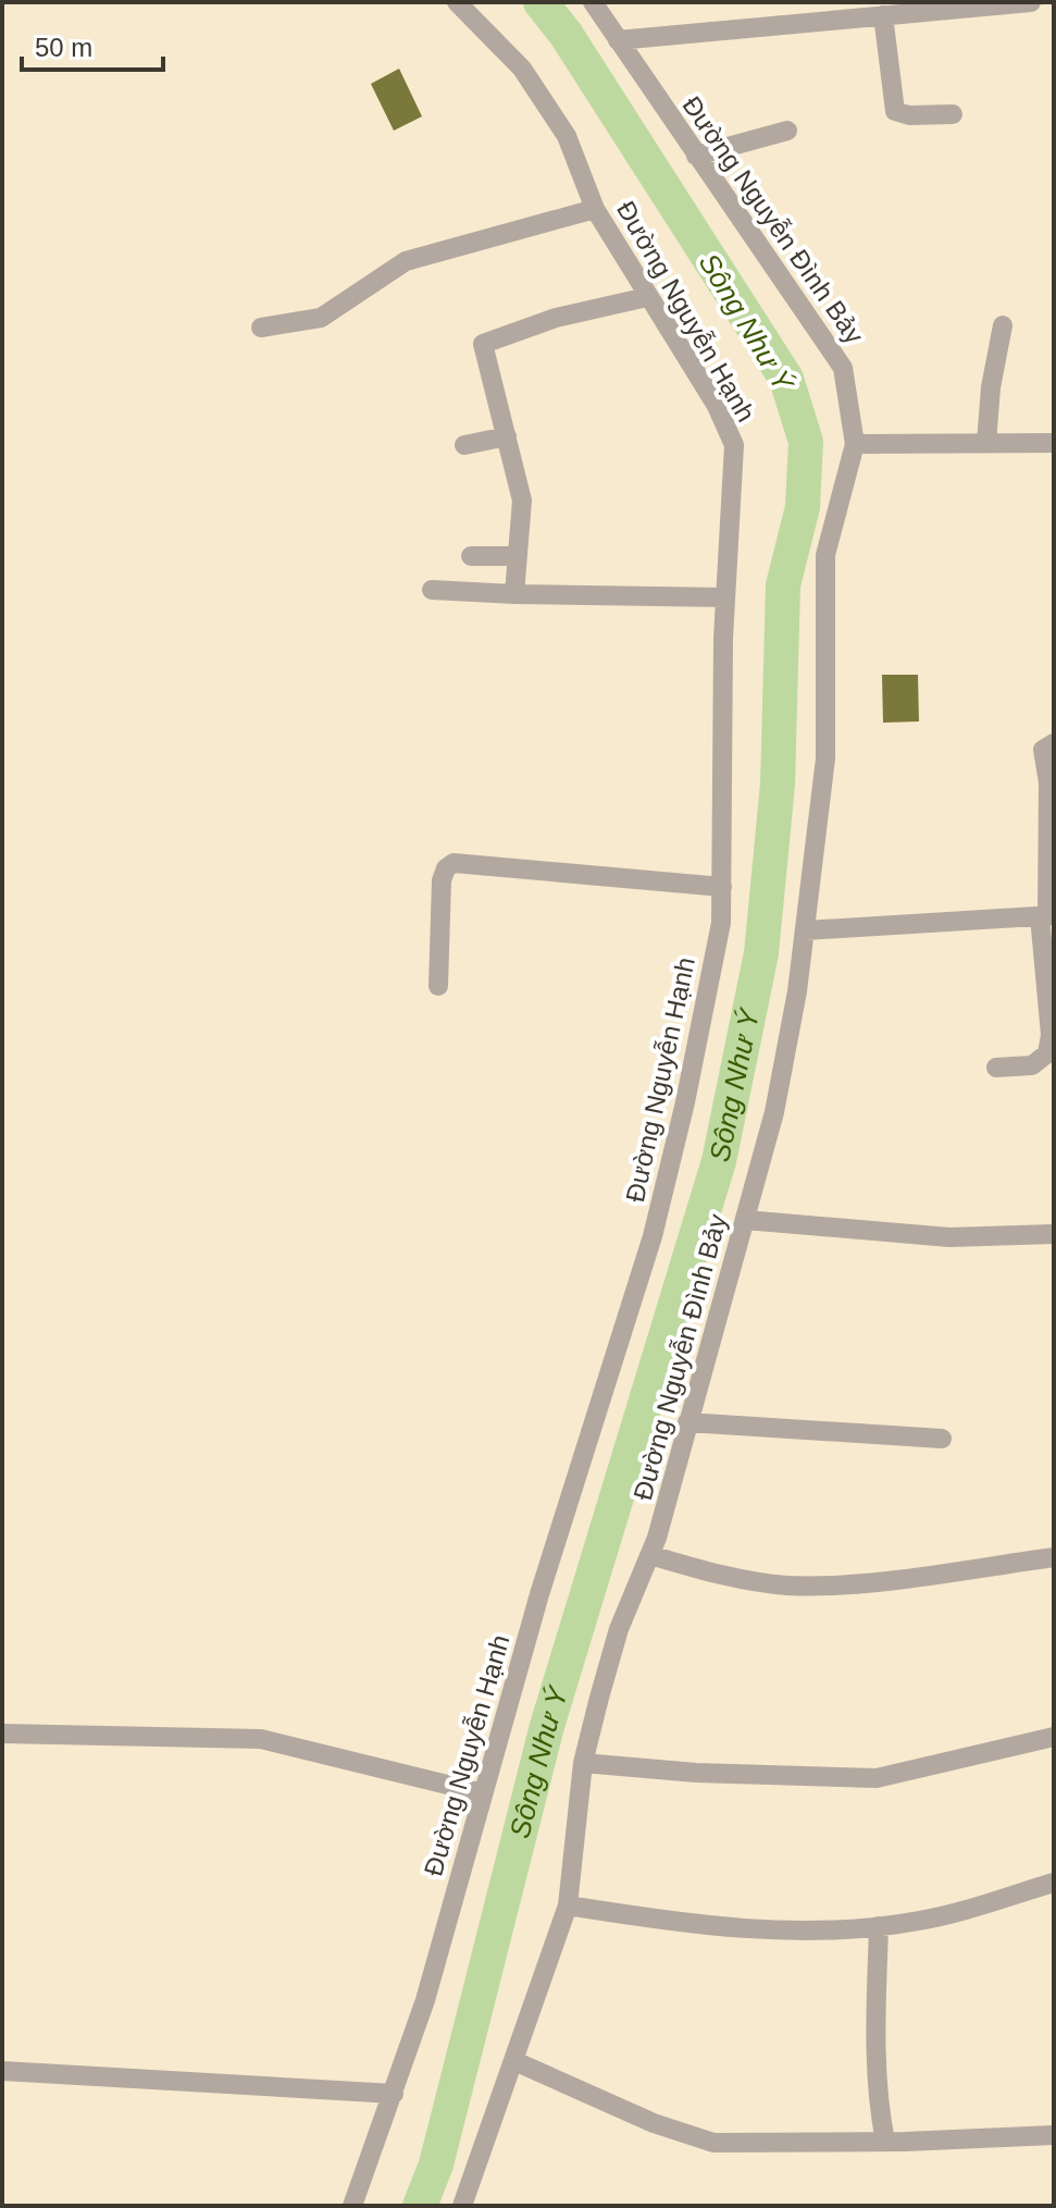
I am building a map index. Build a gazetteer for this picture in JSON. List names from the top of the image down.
{
  "streets": {
    "street": ["Đường Nguyễn Đình Bảy", "Đường Nguyễn Hạnh"]
  },
  "water": ["Sông Như Ý"],
  "scale_bar": "50 m"
}
